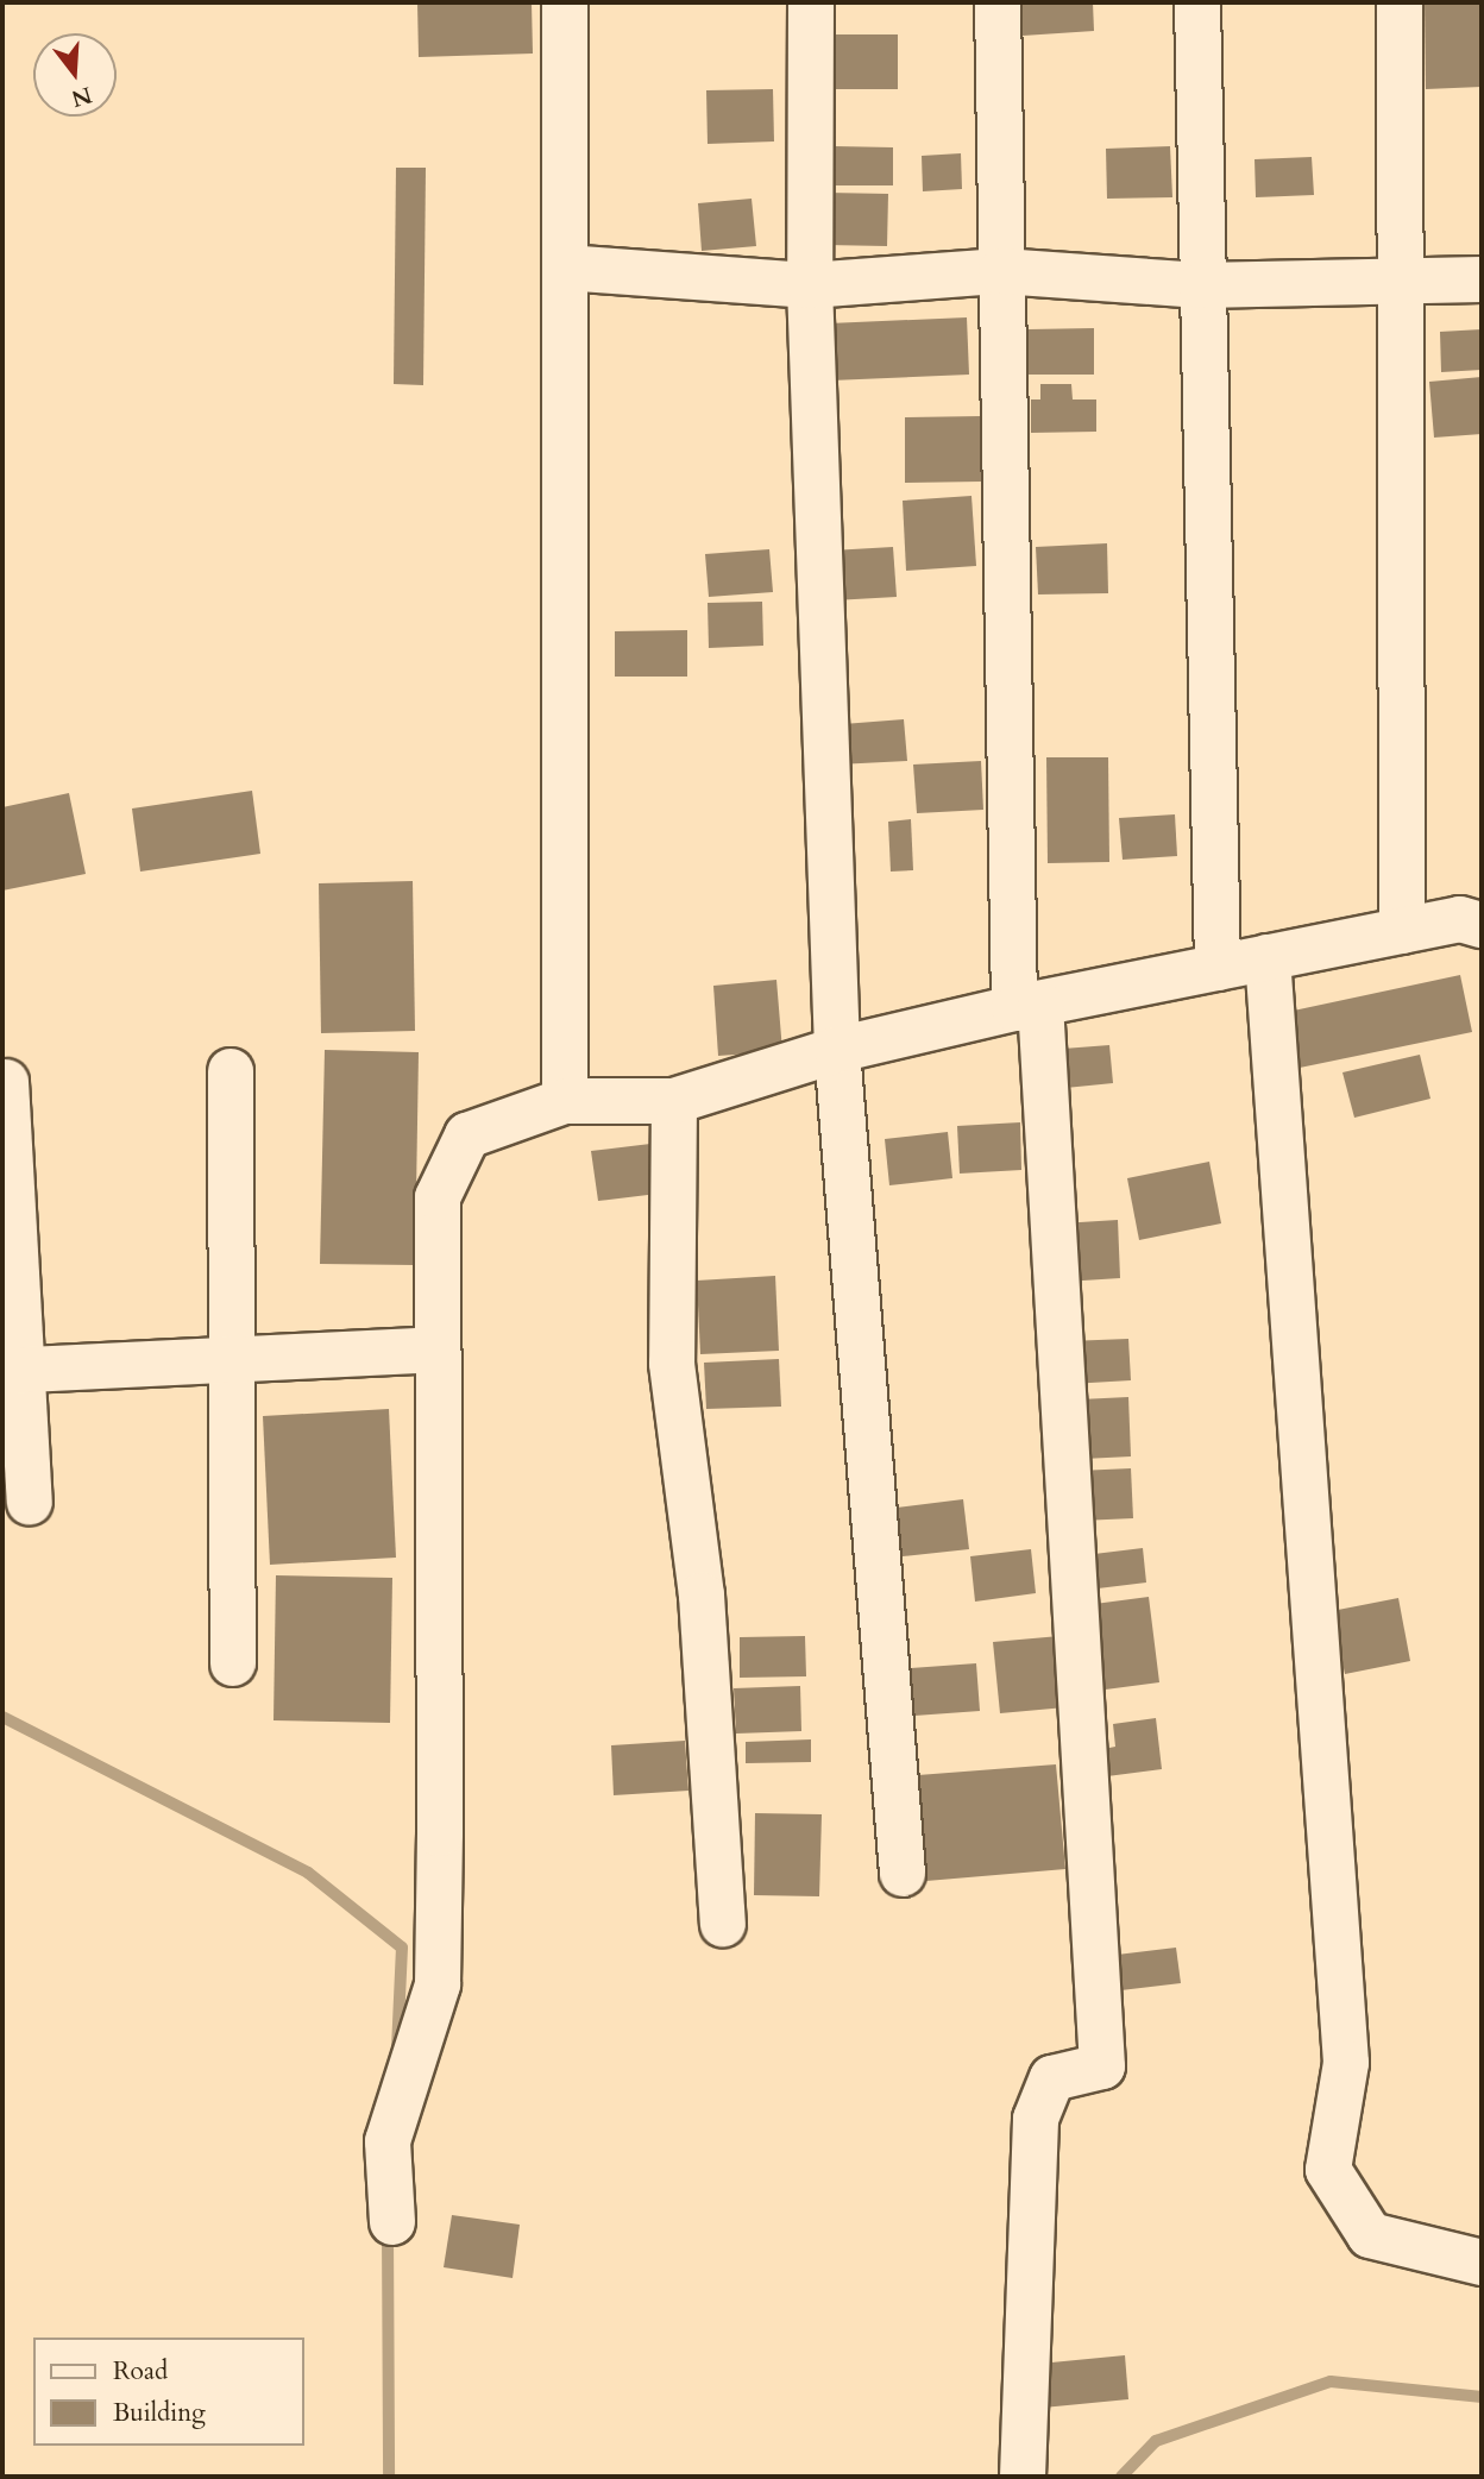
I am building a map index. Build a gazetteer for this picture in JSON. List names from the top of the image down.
{
  "legend": ["Road", "Building"],
  "north": "bottom"
}
